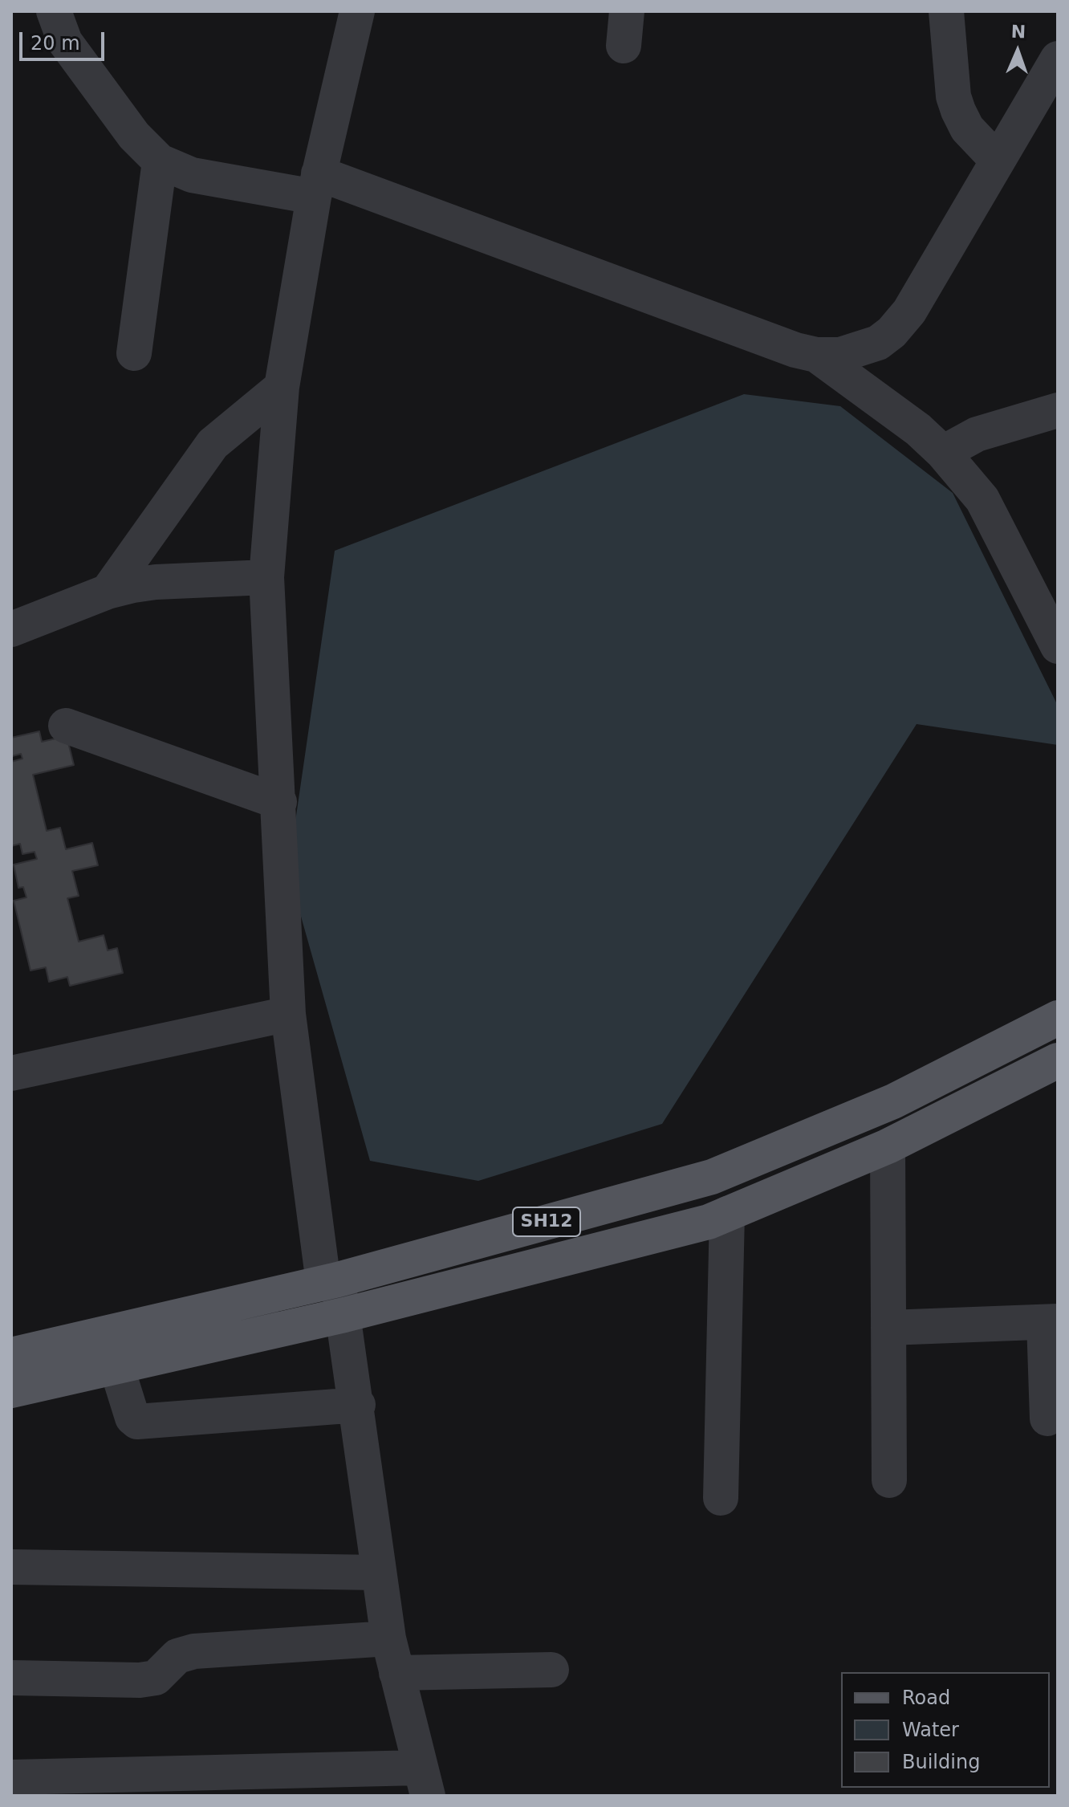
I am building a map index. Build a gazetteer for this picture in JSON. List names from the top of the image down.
{
  "streets": {
    "main road": ["SH12"]
  },
  "legend": ["Road", "Water", "Building"],
  "scale_bar": "20 m",
  "north": "top"
}
